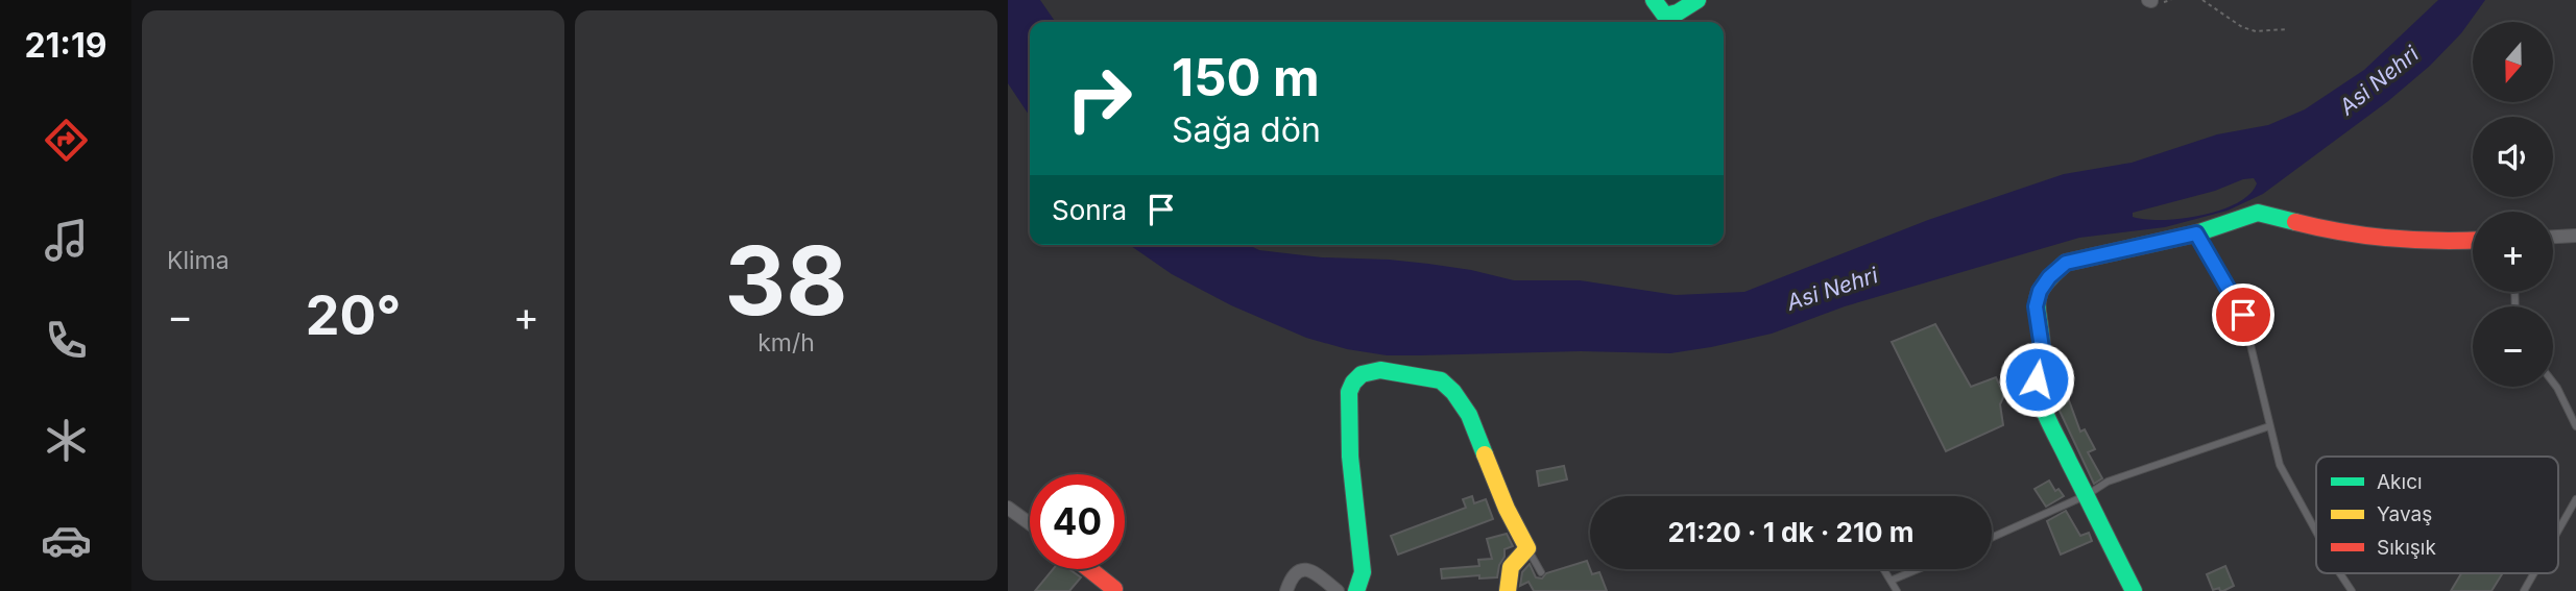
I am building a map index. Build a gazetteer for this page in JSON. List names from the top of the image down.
{
  "water": ["Asi Nehri"],
  "legend": ["Akıcı", "Yavaş", "Sıkışık"],
  "north": "bottom",
  "page": {
    "tabs": "21:19",
    "tile": [
      "Klima",
      ["38", "km/h"]
    ],
    "map_buttons": ["+", "−"],
    "turn": ["150 m", "Sağa dön"],
    "then": "Sonra",
    "heat": ["−", "20°", "+"],
    "limit": "40",
    "trip": "21:20 · 1 dk · 210 m"
  }
}
